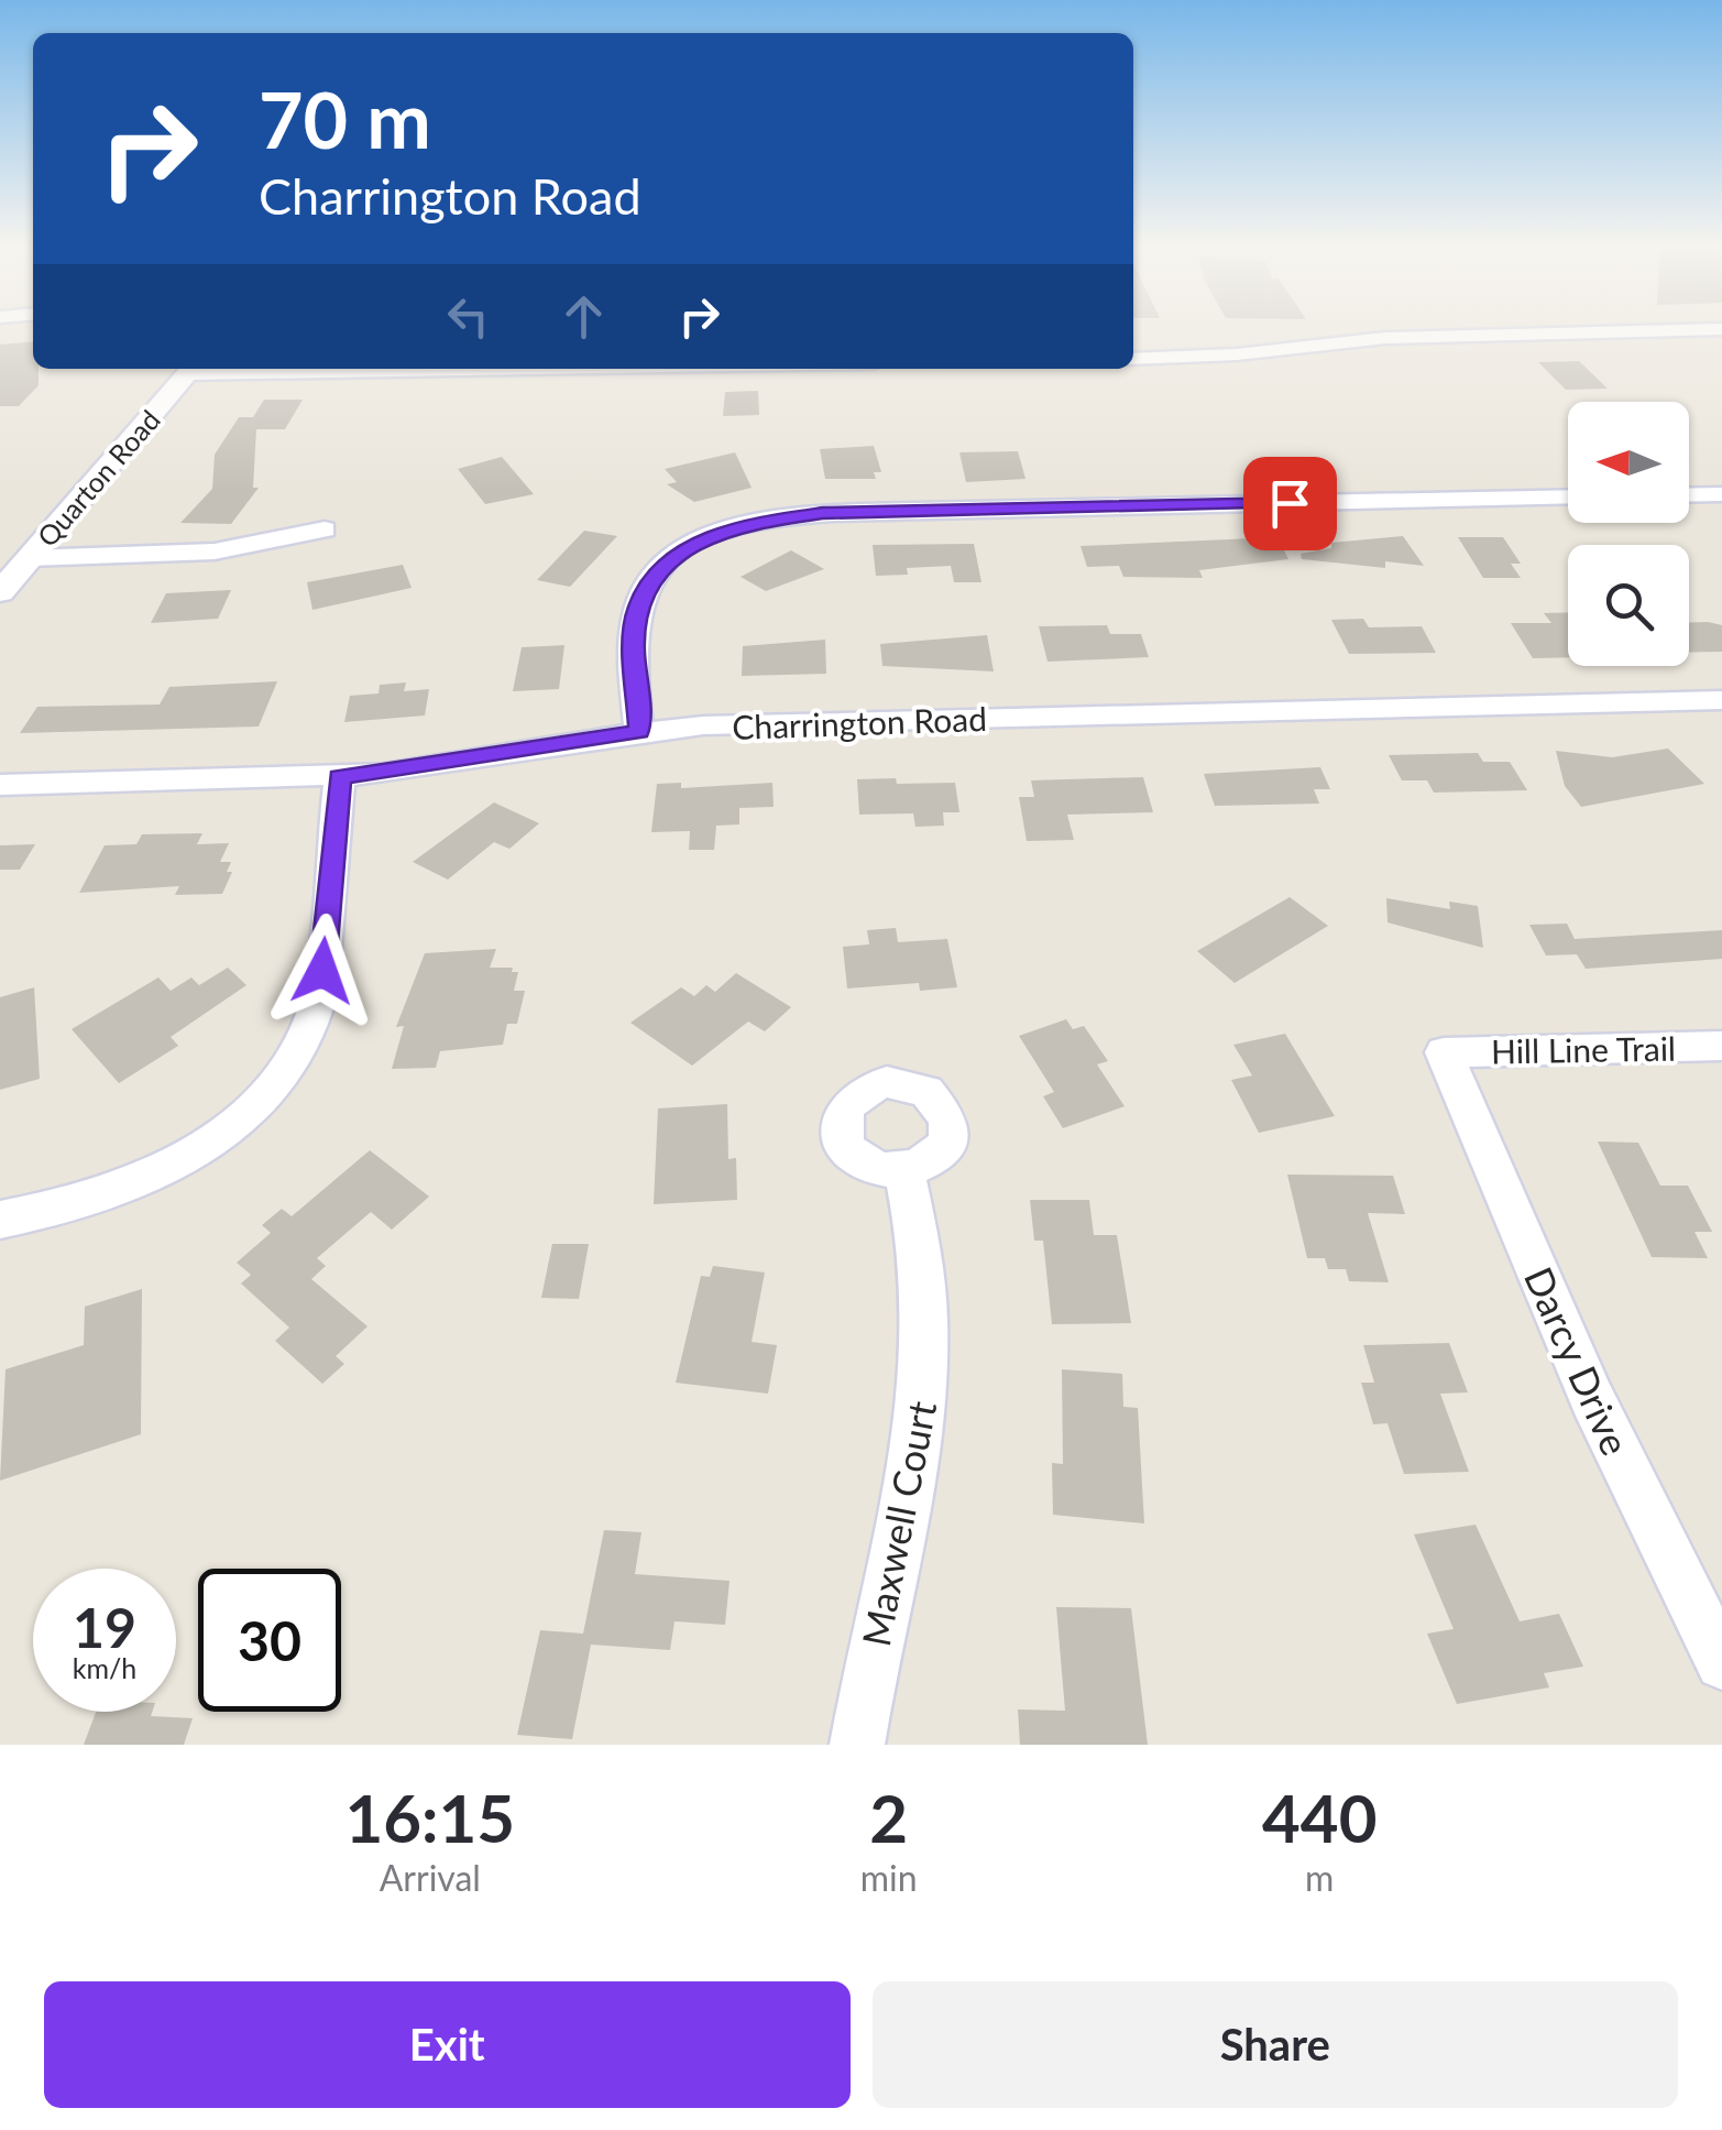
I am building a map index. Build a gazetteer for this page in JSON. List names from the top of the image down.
{
  "streets": {
    "street": [
      "Quarton Road",
      "Charrington Road",
      "Hill Line Trail",
      "Darcy Drive",
      "Maxwell Court"
    ]
  },
  "crossings": [
    ["Hill Line Trail", "Darcy Drive"]
  ],
  "north": "left",
  "page": {
    "turn": ["70 m", "Charrington Road"],
    "speed": "19 km/h",
    "limit": "30",
    "eta": [
      "16:15",
      "Arrival",
      "2",
      "min",
      "440",
      "m"
    ],
    "buttons": ["Exit", "Share"]
  }
}
